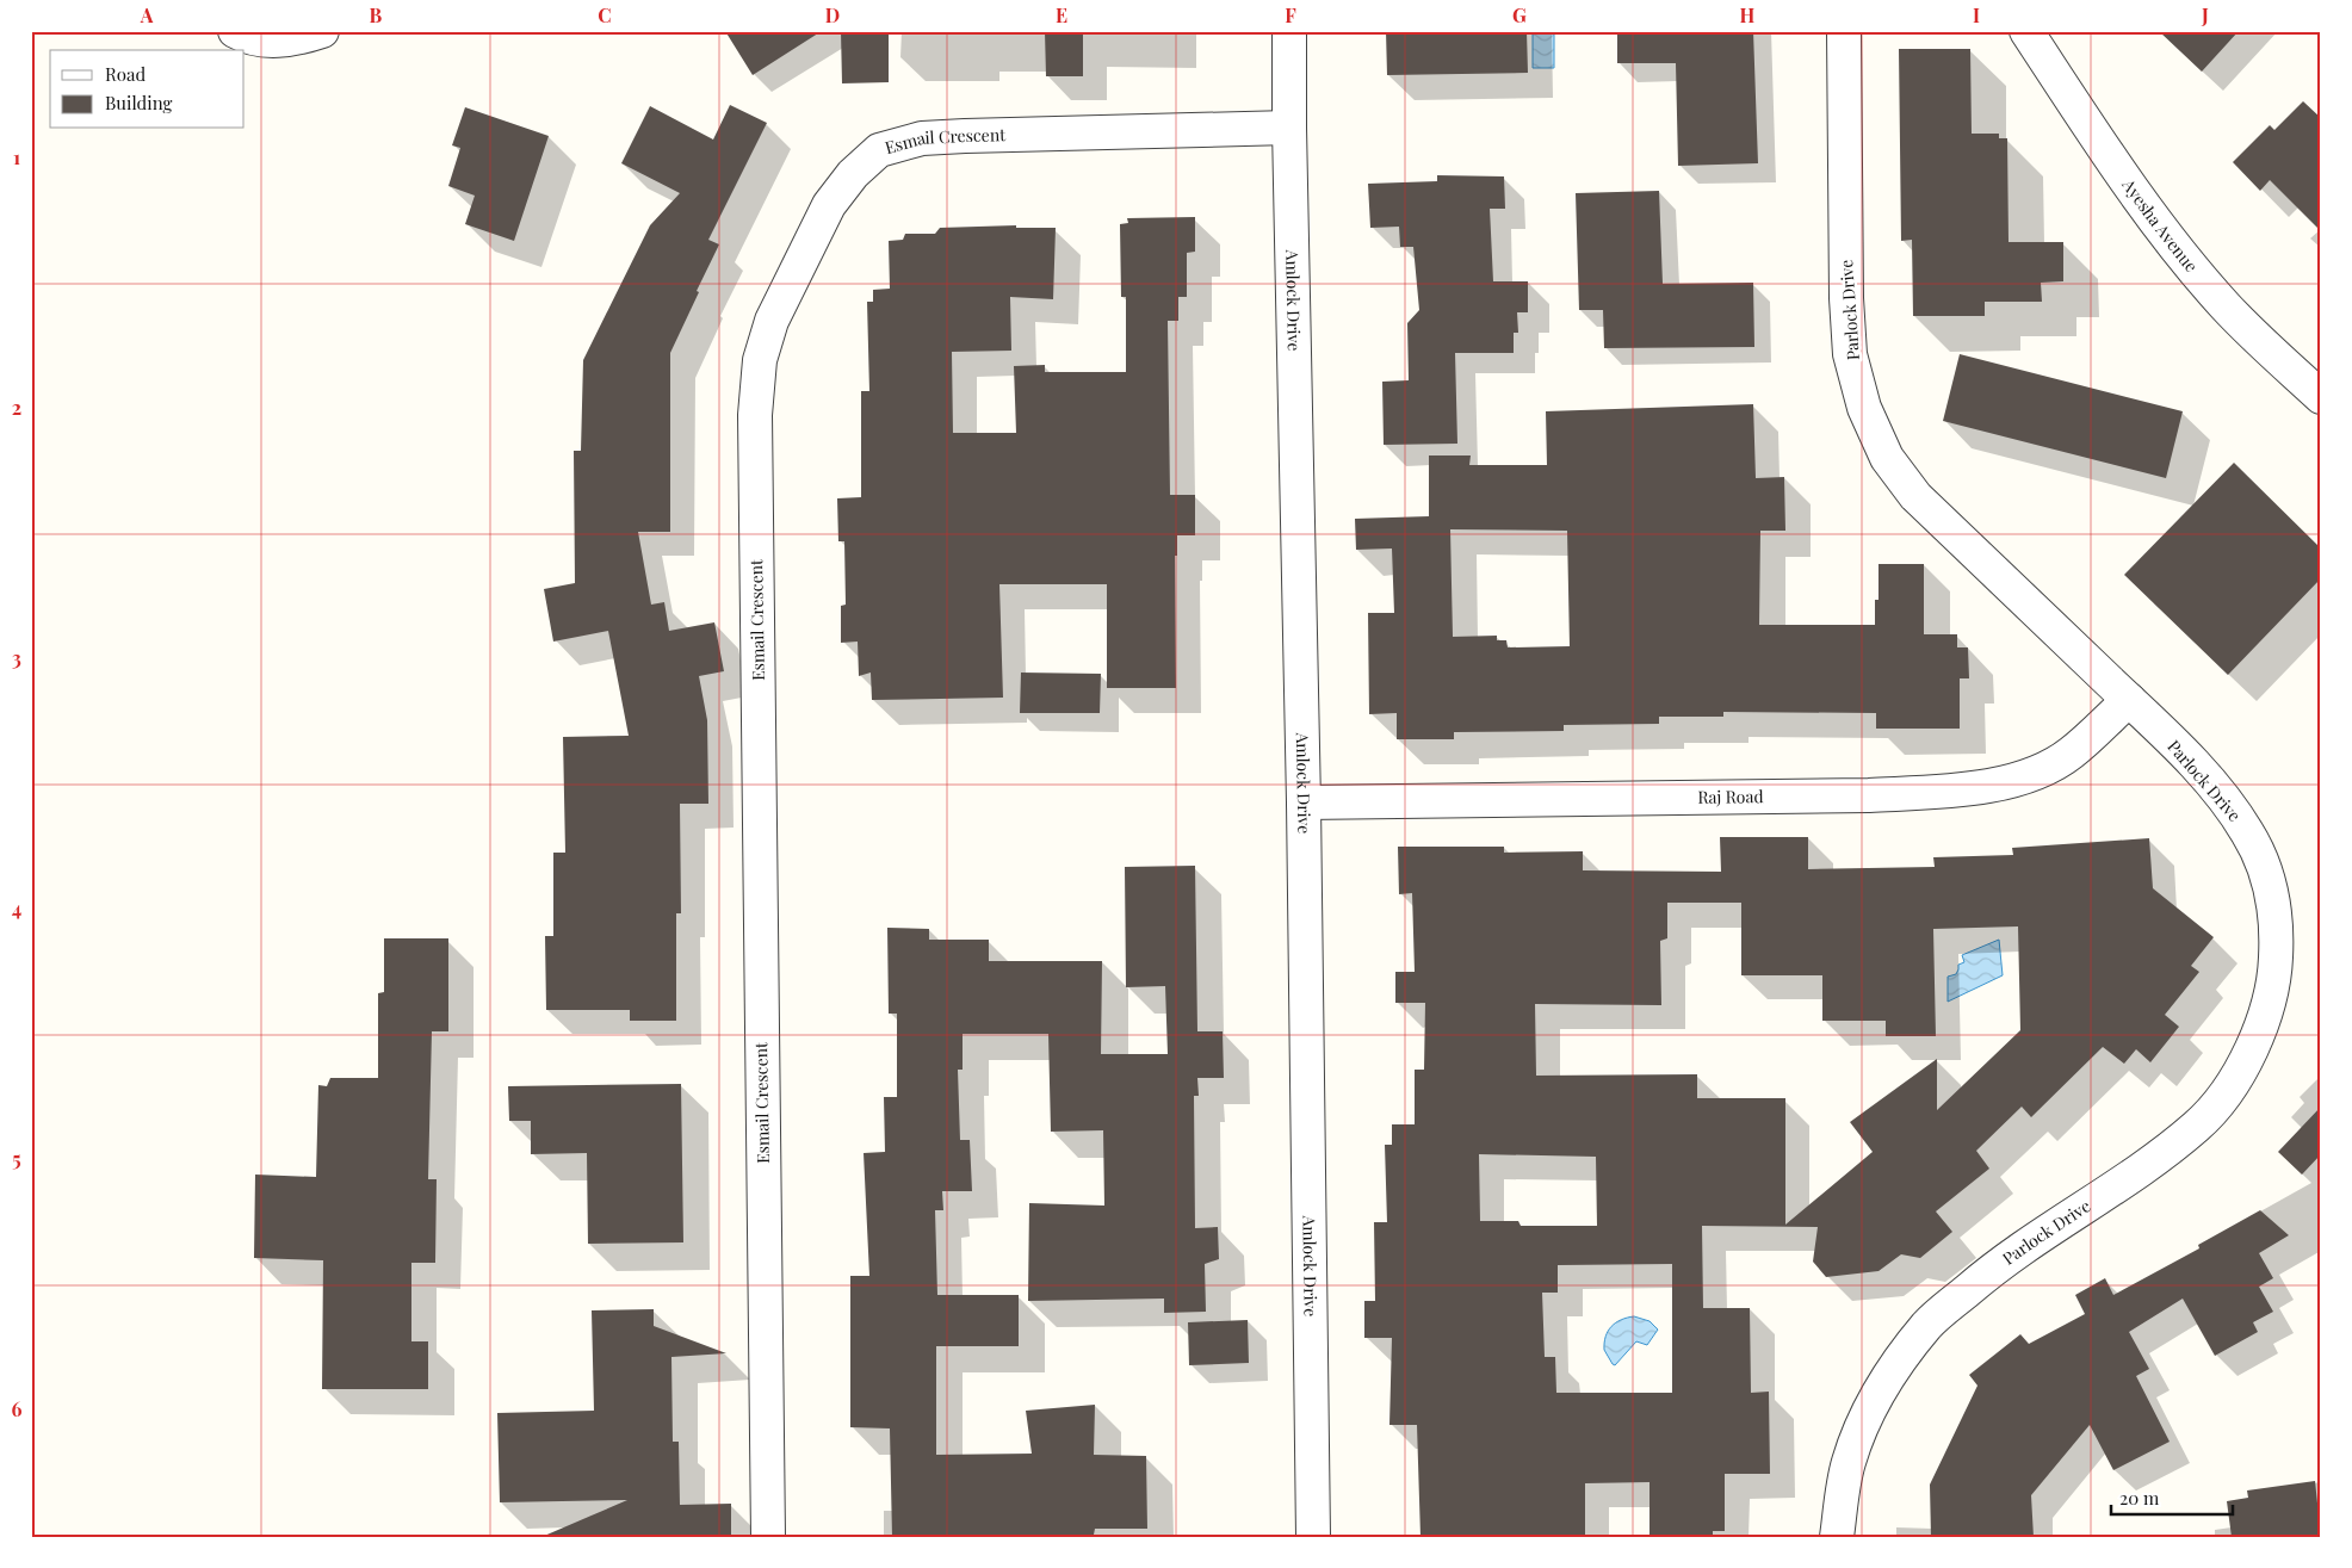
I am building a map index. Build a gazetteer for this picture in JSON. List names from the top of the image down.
{
  "streets": {
    "street": [
      "Esmail Crescent",
      "Ayesha Avenue",
      "Amlock Drive",
      "Parlock Drive",
      "Raj Road"
    ]
  },
  "crossings": [
    ["Esmail Crescent", "Amlock Drive"],
    ["Amlock Drive", "Raj Road"],
    ["Parlock Drive", "Raj Road"]
  ],
  "legend": ["Road", "Building"],
  "scale_bar": "20 m",
  "grid": {
    "columns": [
      "A",
      "B",
      "C",
      "D",
      "E",
      "F",
      "G",
      "H",
      "I",
      "J"
    ],
    "rows": [
      "1",
      "2",
      "3",
      "4",
      "5",
      "6"
    ]
  }
}
